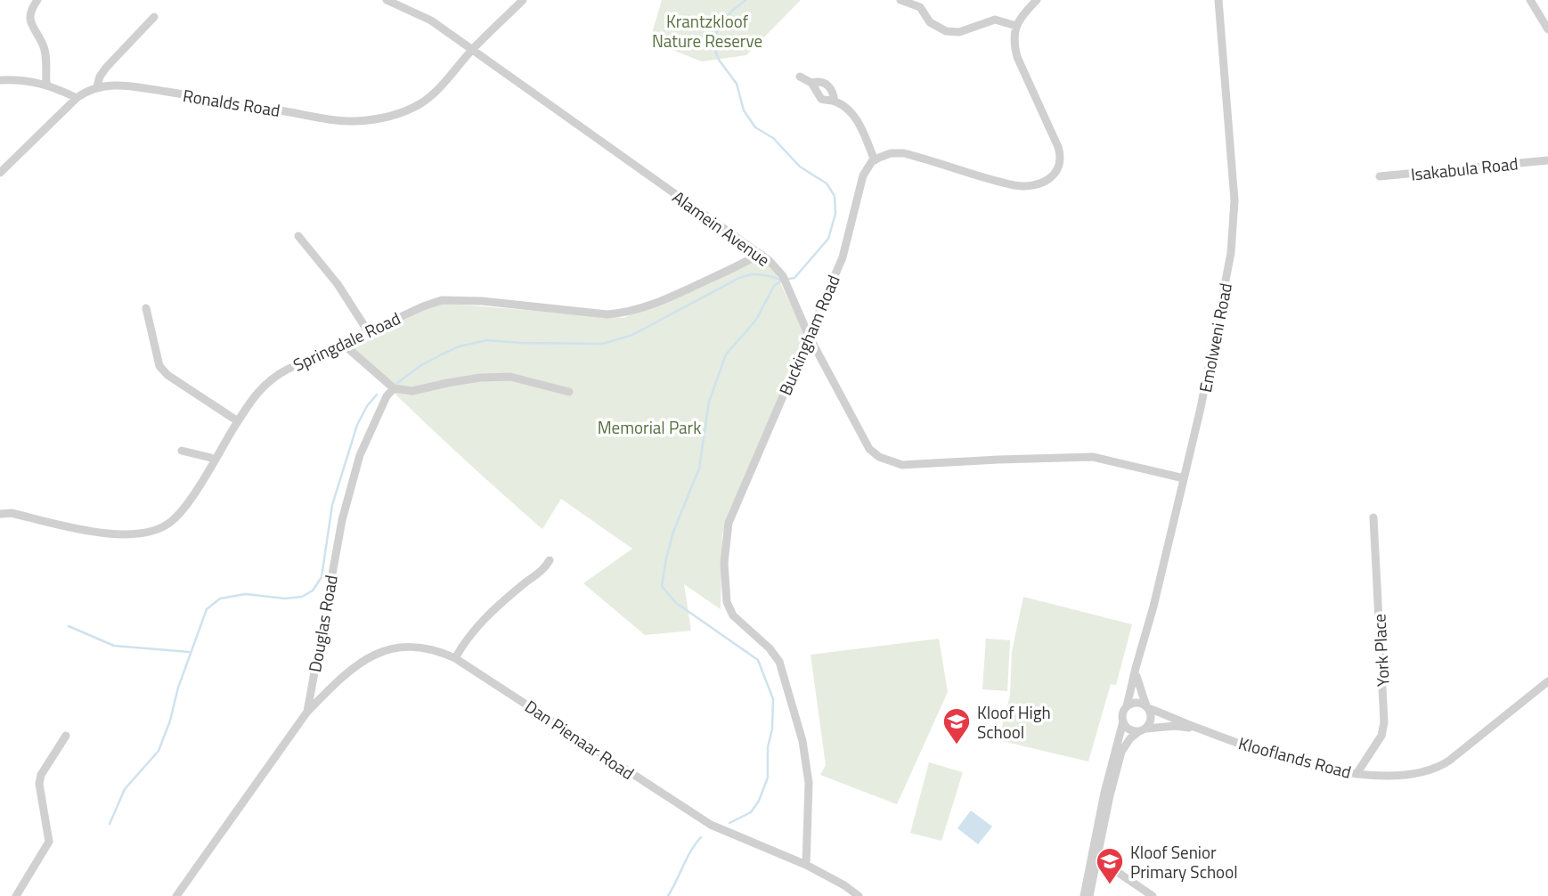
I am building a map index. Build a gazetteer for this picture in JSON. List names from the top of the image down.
{
  "streets": {
    "street": [
      "Ronalds Road",
      "Isakabula Road",
      "Alamein Avenue",
      "Buckingham Road",
      "Emolweni Road",
      "Springdale Road",
      "Douglas Road",
      "York Place",
      "Dan Pienaar Road",
      "Klooflands Road"
    ]
  },
  "crossings": [
    ["Ronalds Road", "Alamein Avenue"],
    ["Alamein Avenue", "Buckingham Road"],
    ["Alamein Avenue", "Emolweni Road"],
    ["Alamein Avenue", "Springdale Road"],
    ["Buckingham Road", "Dan Pienaar Road"],
    ["Emolweni Road", "Klooflands Road"],
    ["Douglas Road", "Dan Pienaar Road"],
    ["York Place", "Klooflands Road"]
  ],
  "parks": ["Krantzkloof Nature Reserve", "Memorial Park"],
  "places": {
    "school or university": ["Kloof High School", "Kloof Senior Primary School"]
  }
}
